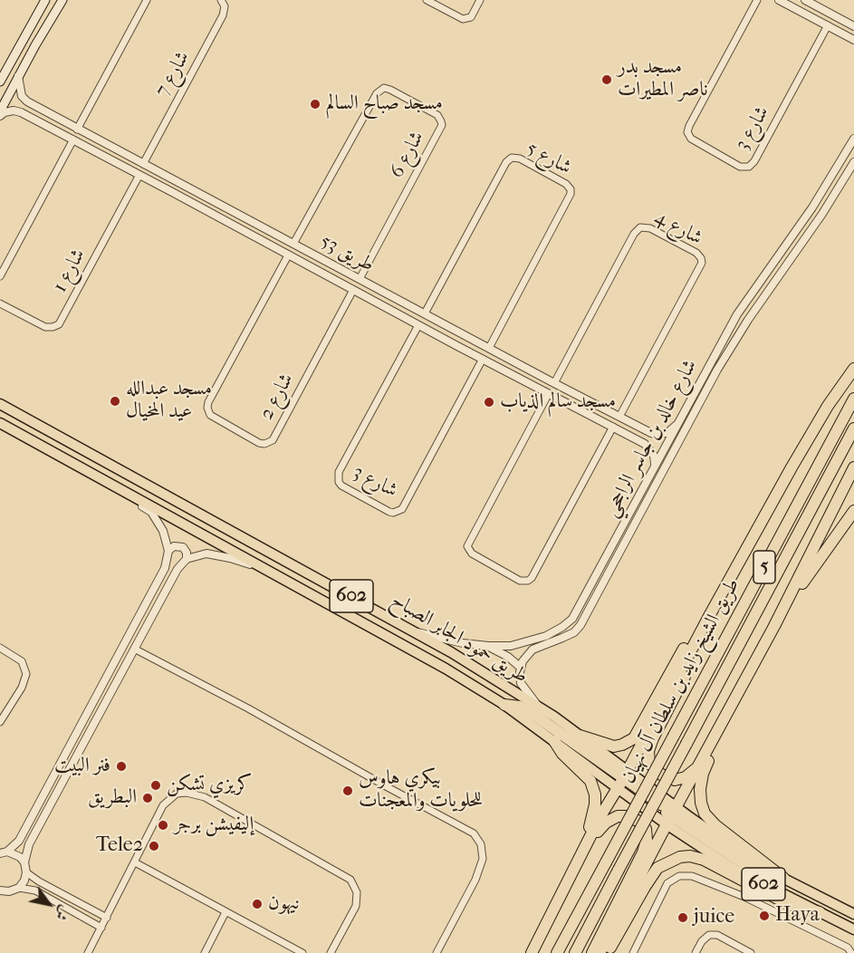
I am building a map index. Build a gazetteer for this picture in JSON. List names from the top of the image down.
{
  "streets": {
    "highway": ["5", "طريق الشيخ زايد بن سلطان آل نهيان"],
    "main road": ["602", "طريق حمود الجابر الصباح"],
    "street": [
      "شارع 7",
      "شارع 3",
      "شارع 6",
      "شارع 5",
      "شارع 4",
      "طريق 53",
      "شارع 1",
      "شارع 2",
      "شارع خالد بن جاسر الراجحي"
    ]
  },
  "crossings": [
    ["شارع 7", "طريق 53"],
    ["شارع 3", "طريق 53"],
    ["شارع 6", "طريق 53"],
    ["شارع 5", "طريق 53"],
    ["شارع 4", "طريق 53"],
    ["طريق 53", "شارع 1"],
    ["طريق 53", "شارع 2"],
    ["طريق 53", "شارع خالد بن جاسر الراجحي"],
    ["شارع خالد بن جاسر الراجحي", "طريق حمود الجابر الصباح"],
    ["602", "طريق حمود الجابر الصباح"]
  ],
  "places": [
    "مسجد بدر ناصر المطيرات",
    "مسجد صباح السالم",
    "مسجد عبدالله عيد المخيال",
    "مسجد سالم الذياب",
    "فنر البيت",
    "كريزي تشكن",
    "بيكري هاوس للحلويات والمعجنات",
    "البطريق",
    "إليفيشن برجر",
    "Tele2",
    "نيهون",
    "Haya",
    "juice"
  ],
  "north": "bottom right"
}
